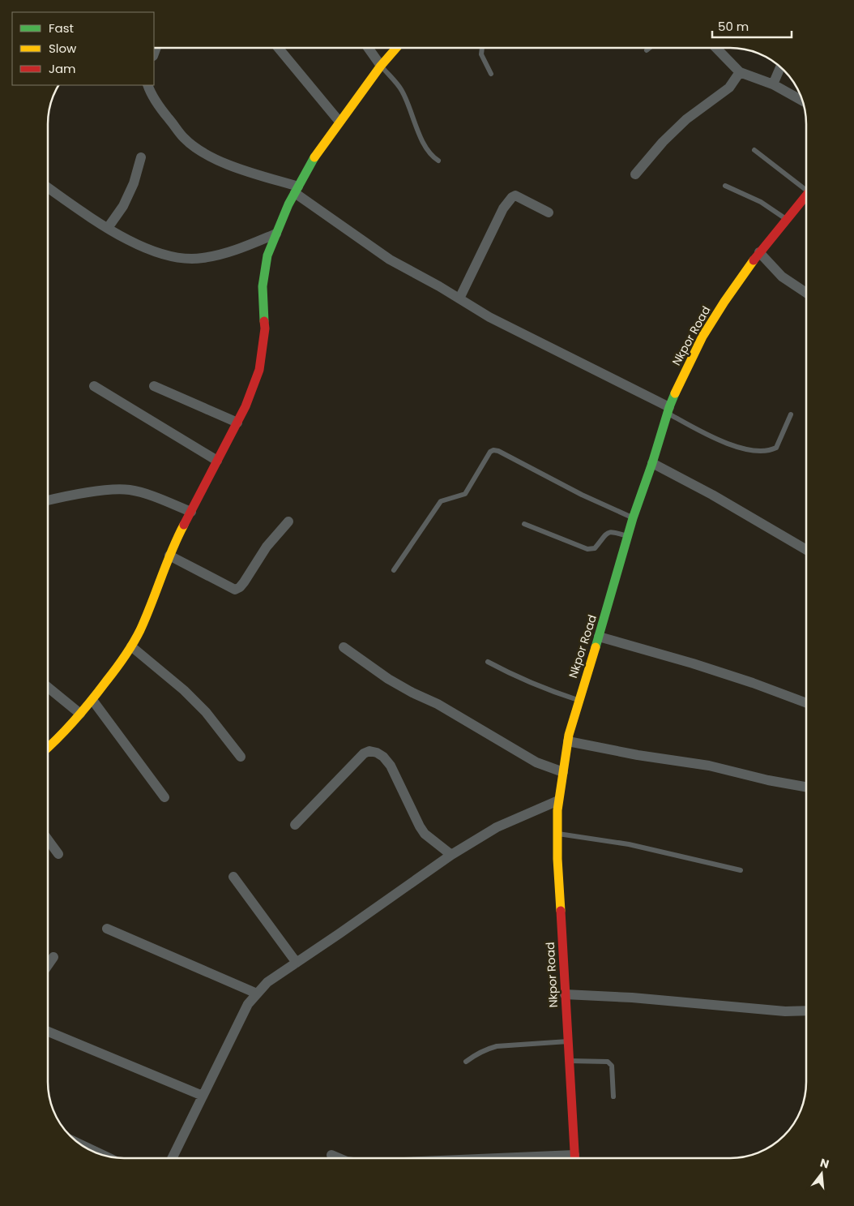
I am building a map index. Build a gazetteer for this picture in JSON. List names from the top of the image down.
{
  "streets": {
    "street": ["Nkpor Road"]
  },
  "legend": ["Fast", "Slow", "Jam"],
  "scale_bar": "50 m",
  "north": "top"
}
